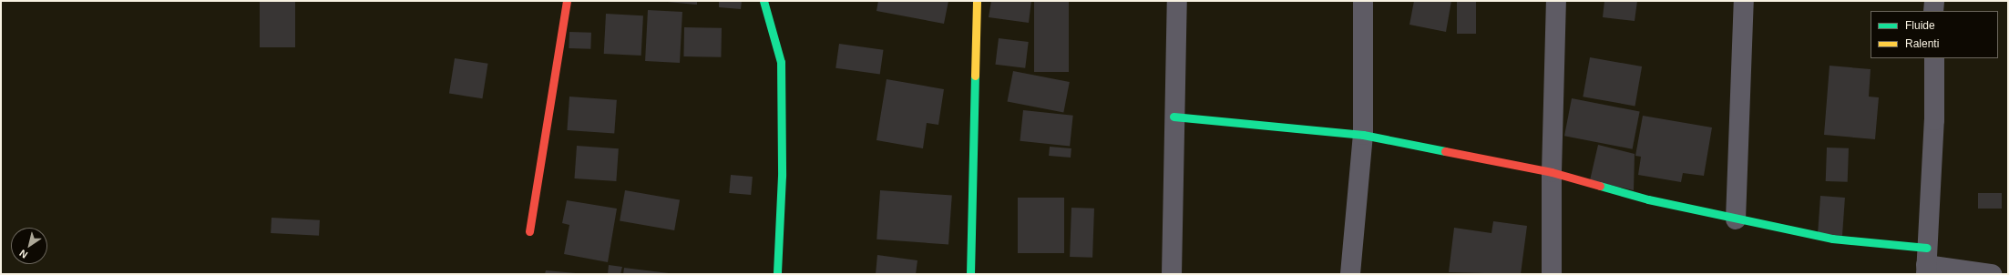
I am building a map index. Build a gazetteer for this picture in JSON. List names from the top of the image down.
{
  "legend": ["Fluide", "Ralenti"],
  "north": "bottom left"
}
